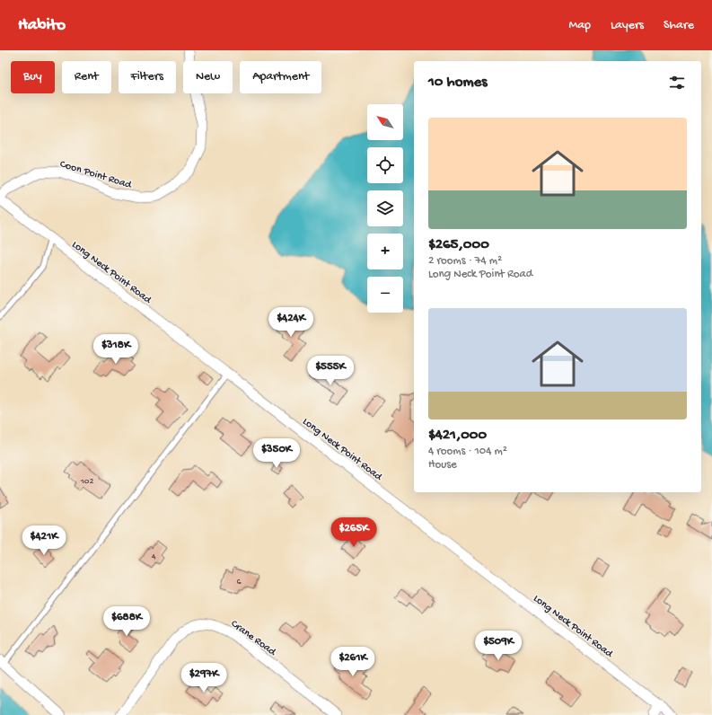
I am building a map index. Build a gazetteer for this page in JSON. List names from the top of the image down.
{
  "streets": {
    "street": ["Coon Point Road", "Long Neck Point Road", "Crane Road"]
  },
  "crossings": [
    ["Coon Point Road", "Long Neck Point Road"]
  ],
  "house_numbers": ["102", "4", "6"],
  "north": "top left",
  "page": {
    "header": "Habito",
    "nav": ["Map", "Layers", "Share"],
    "chip": [
      "Buy",
      "Rent",
      "Filters",
      "New",
      "Apartment"
    ],
    "heading": "10 homes",
    "map_buttons": ["+", "−"],
    "list": [
      {
        "name": "$265,000",
        "note": "2 rooms · 74 m² · Long Neck Point Road"
      },
      {
        "name": "$421,000",
        "note": "4 rooms · 104 m² · House"
      }
    ],
    "price": [
      "$424K",
      "$318K",
      "$555K",
      "$350K",
      "$265K",
      "$421K",
      "$688K",
      "$509K",
      "$261K",
      "$297K"
    ]
  }
}
